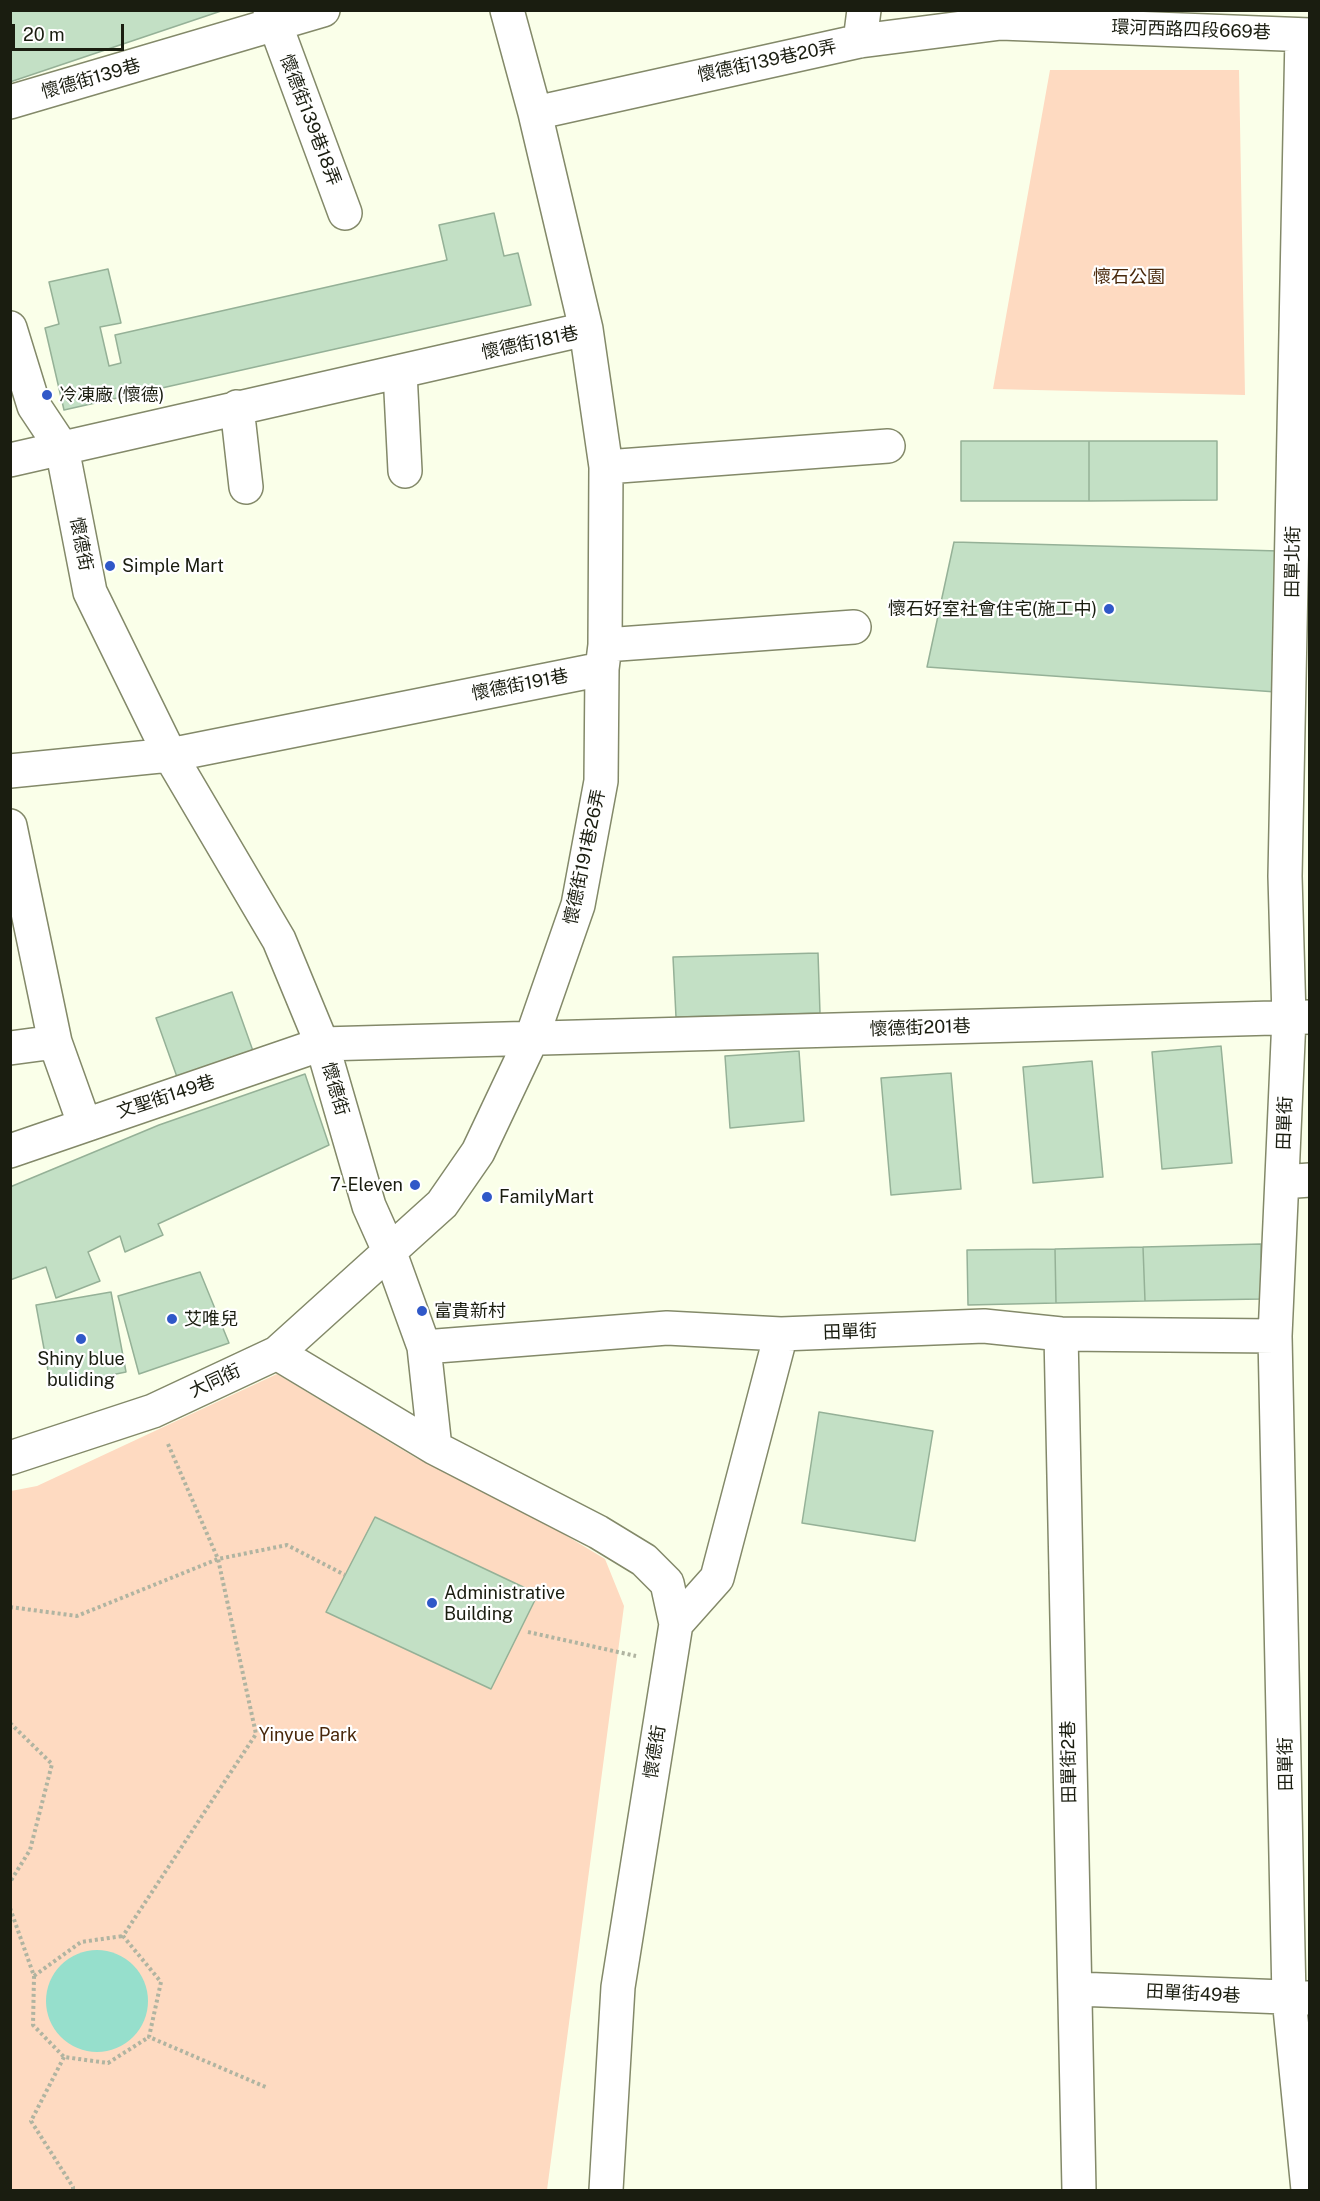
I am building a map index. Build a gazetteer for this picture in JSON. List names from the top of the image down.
{
  "streets": {
    "street": [
      "環河西路四段669巷",
      "懷德街139巷20弄",
      "懷德街139巷",
      "懷德街139巷18弄",
      "懷德街181巷",
      "懷德街",
      "田單北街",
      "懷德街191巷",
      "懷德街191巷26弄",
      "懷德街201巷",
      "文聖街149巷",
      "田單街",
      "大同街",
      "田單街2巷",
      "田單街49巷"
    ]
  },
  "crossings": [
    ["環河西路四段669巷", "懷德街139巷20弄"],
    ["環河西路四段669巷", "田單北街"],
    ["懷德街139巷", "懷德街139巷18弄"],
    ["懷德街181巷", "懷德街"],
    ["懷德街181巷", "懷德街191巷"],
    ["懷德街181巷", "懷德街191巷26弄"],
    ["懷德街", "懷德街191巷"],
    ["懷德街", "懷德街191巷26弄"],
    ["懷德街", "懷德街201巷"],
    ["懷德街", "文聖街149巷"],
    ["懷德街", "田單街"],
    ["懷德街", "大同街"],
    ["田單北街", "懷德街201巷"],
    ["田單北街", "田單街"],
    ["懷德街191巷", "懷德街191巷26弄"],
    ["懷德街191巷26弄", "懷德街201巷"],
    ["懷德街191巷26弄", "大同街"],
    ["懷德街201巷", "文聖街149巷"],
    ["懷德街201巷", "田單街"],
    ["田單街", "田單街2巷"],
    ["田單街", "田單街49巷"],
    ["田單街2巷", "田單街49巷"]
  ],
  "parks": ["懷石公園", "Yinyue Park"],
  "places": [
    "冷凍廠 (懷德)",
    "Simple Mart",
    "懷石好室社會住宅(施工中)",
    "7-Eleven",
    "FamilyMart",
    "富貴新村",
    "艾唯兒",
    "Shiny blue buliding",
    "Administrative Building"
  ],
  "scale_bar": "20 m"
}
